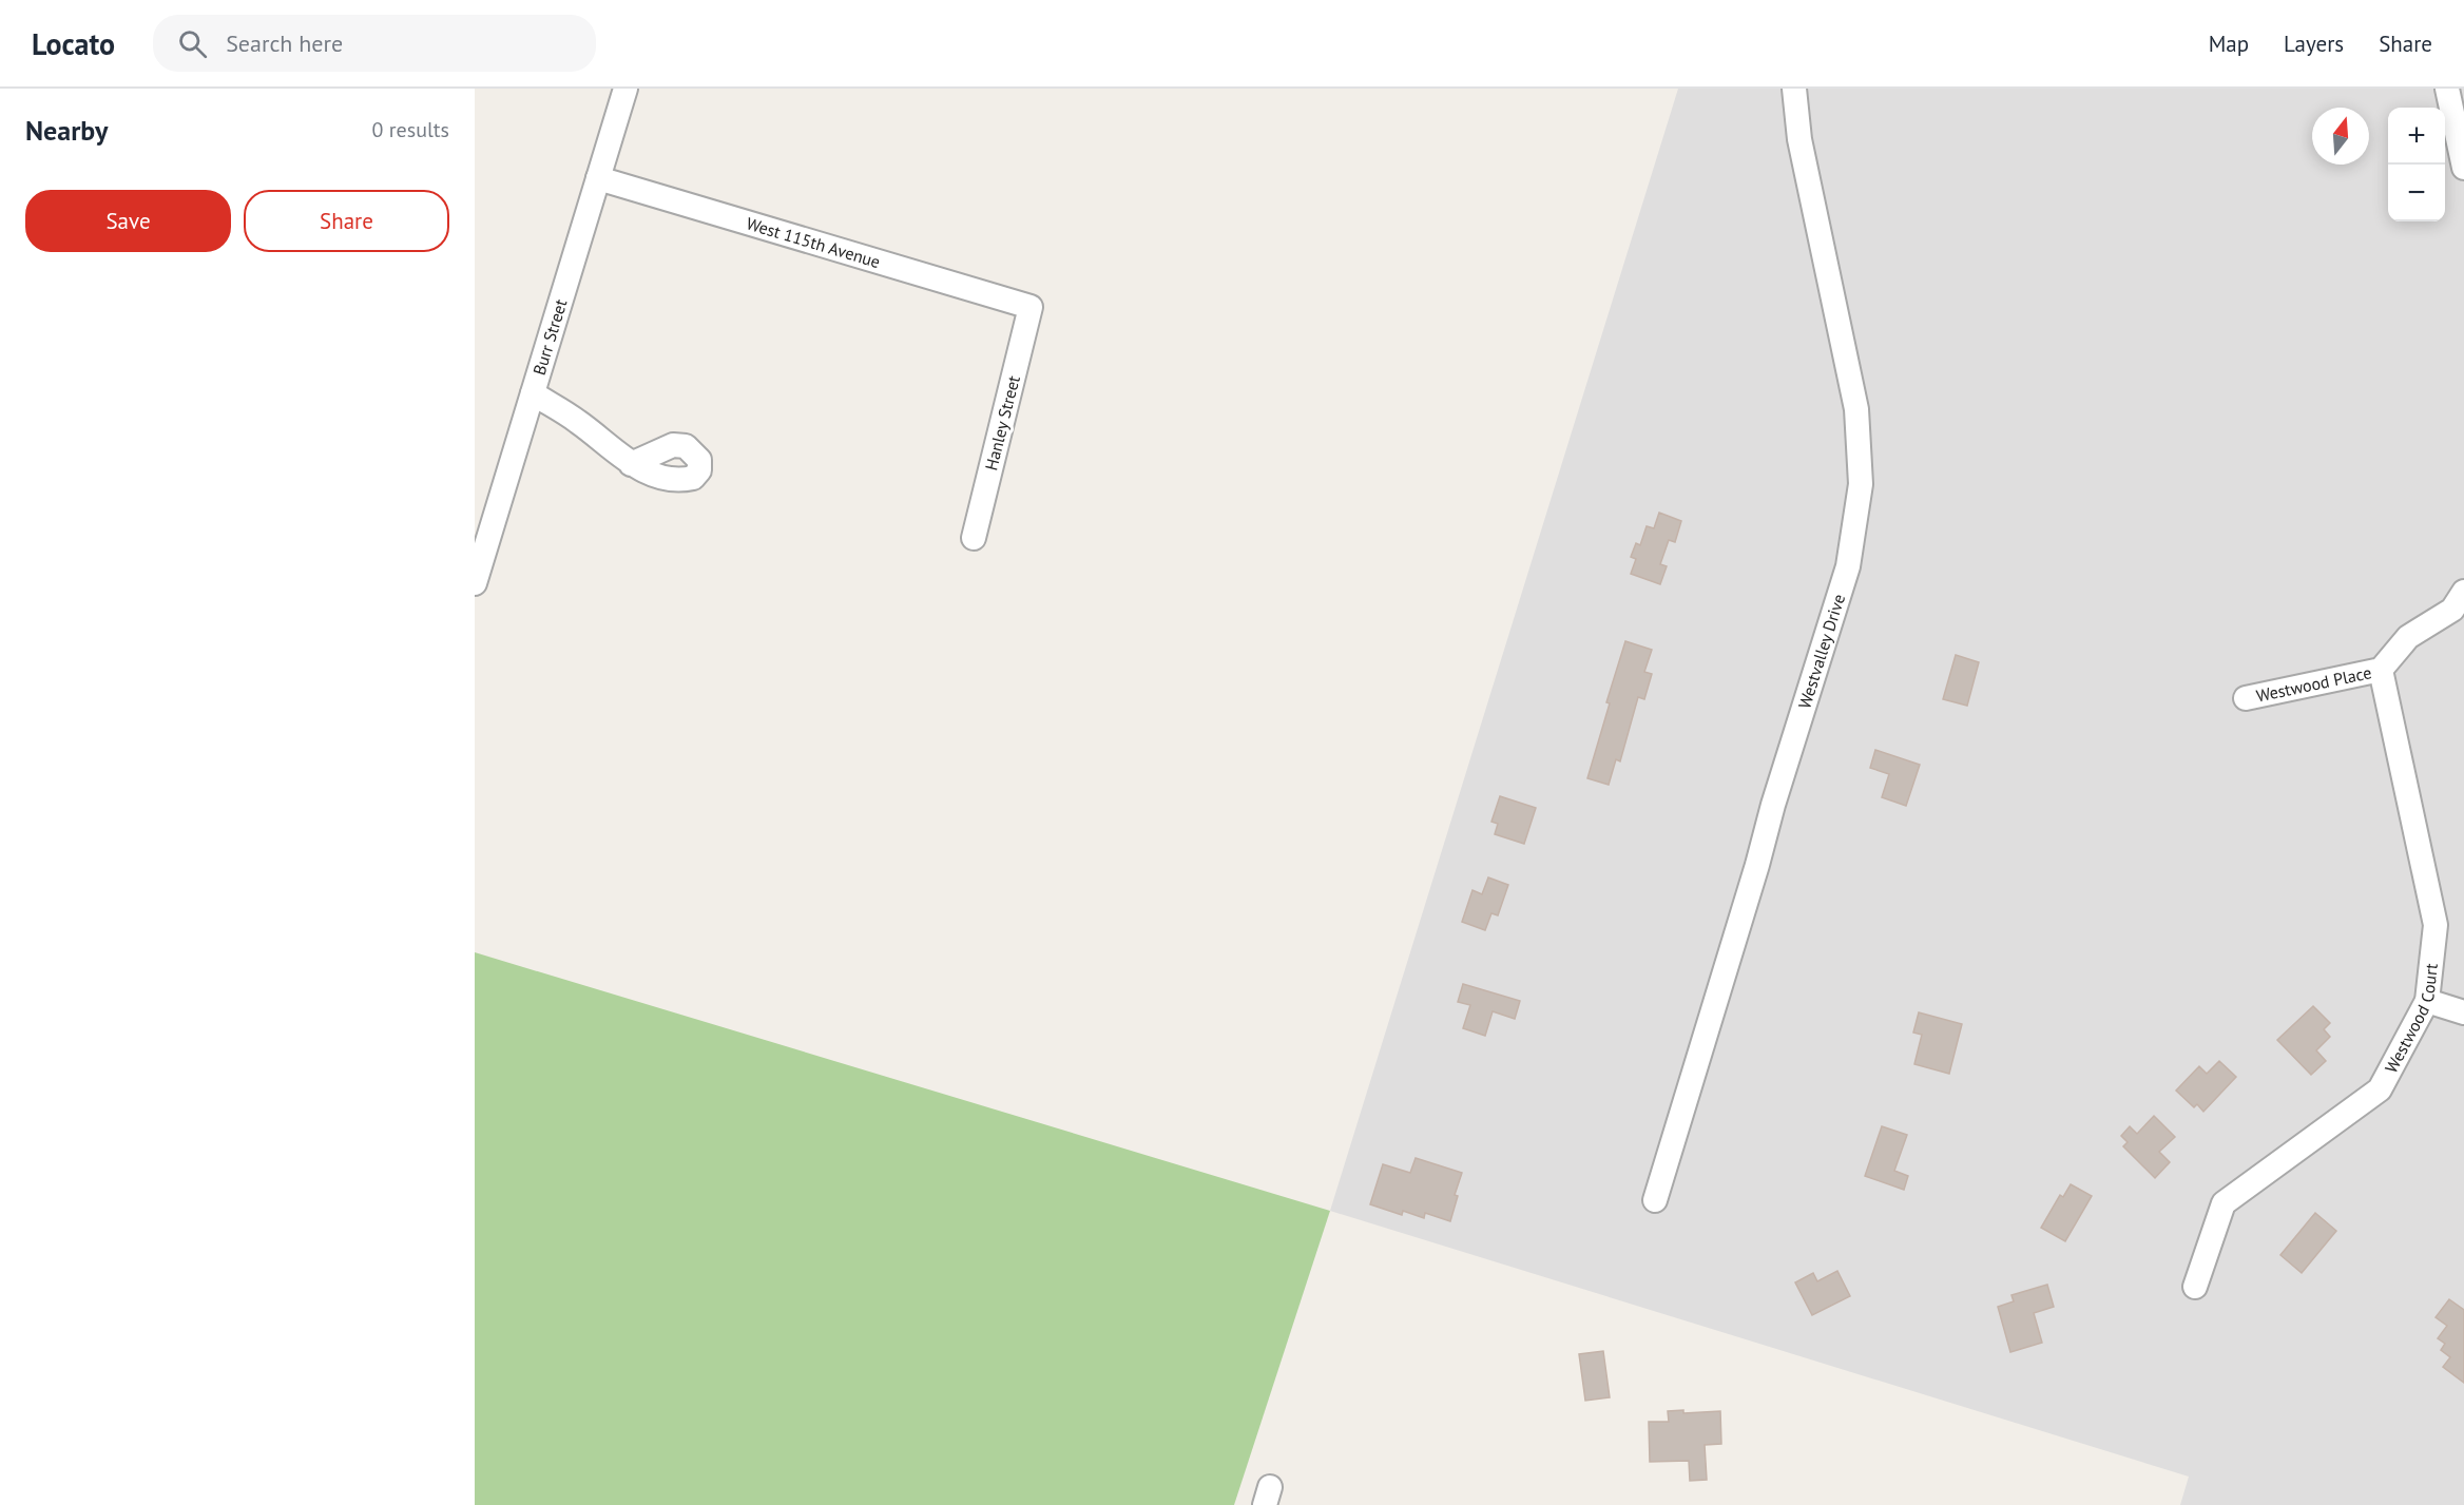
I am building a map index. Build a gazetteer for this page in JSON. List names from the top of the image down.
{
  "streets": {
    "street": [
      "West 115th Avenue",
      "Burr Street",
      "Hanley Street",
      "Westvalley Drive",
      "Westwood Place",
      "Westwood Court"
    ]
  },
  "crossings": [
    ["West 115th Avenue", "Burr Street"],
    ["West 115th Avenue", "Hanley Street"],
    ["Westwood Place", "Westwood Court"]
  ],
  "north": "top",
  "page": {
    "header": "Locato",
    "search": "Search here",
    "nav": ["Map", "Layers", "Share"],
    "heading": ["Nearby", "0 results"],
    "map_buttons": ["+", "−"],
    "buttons": ["Save", "Share"]
  }
}
